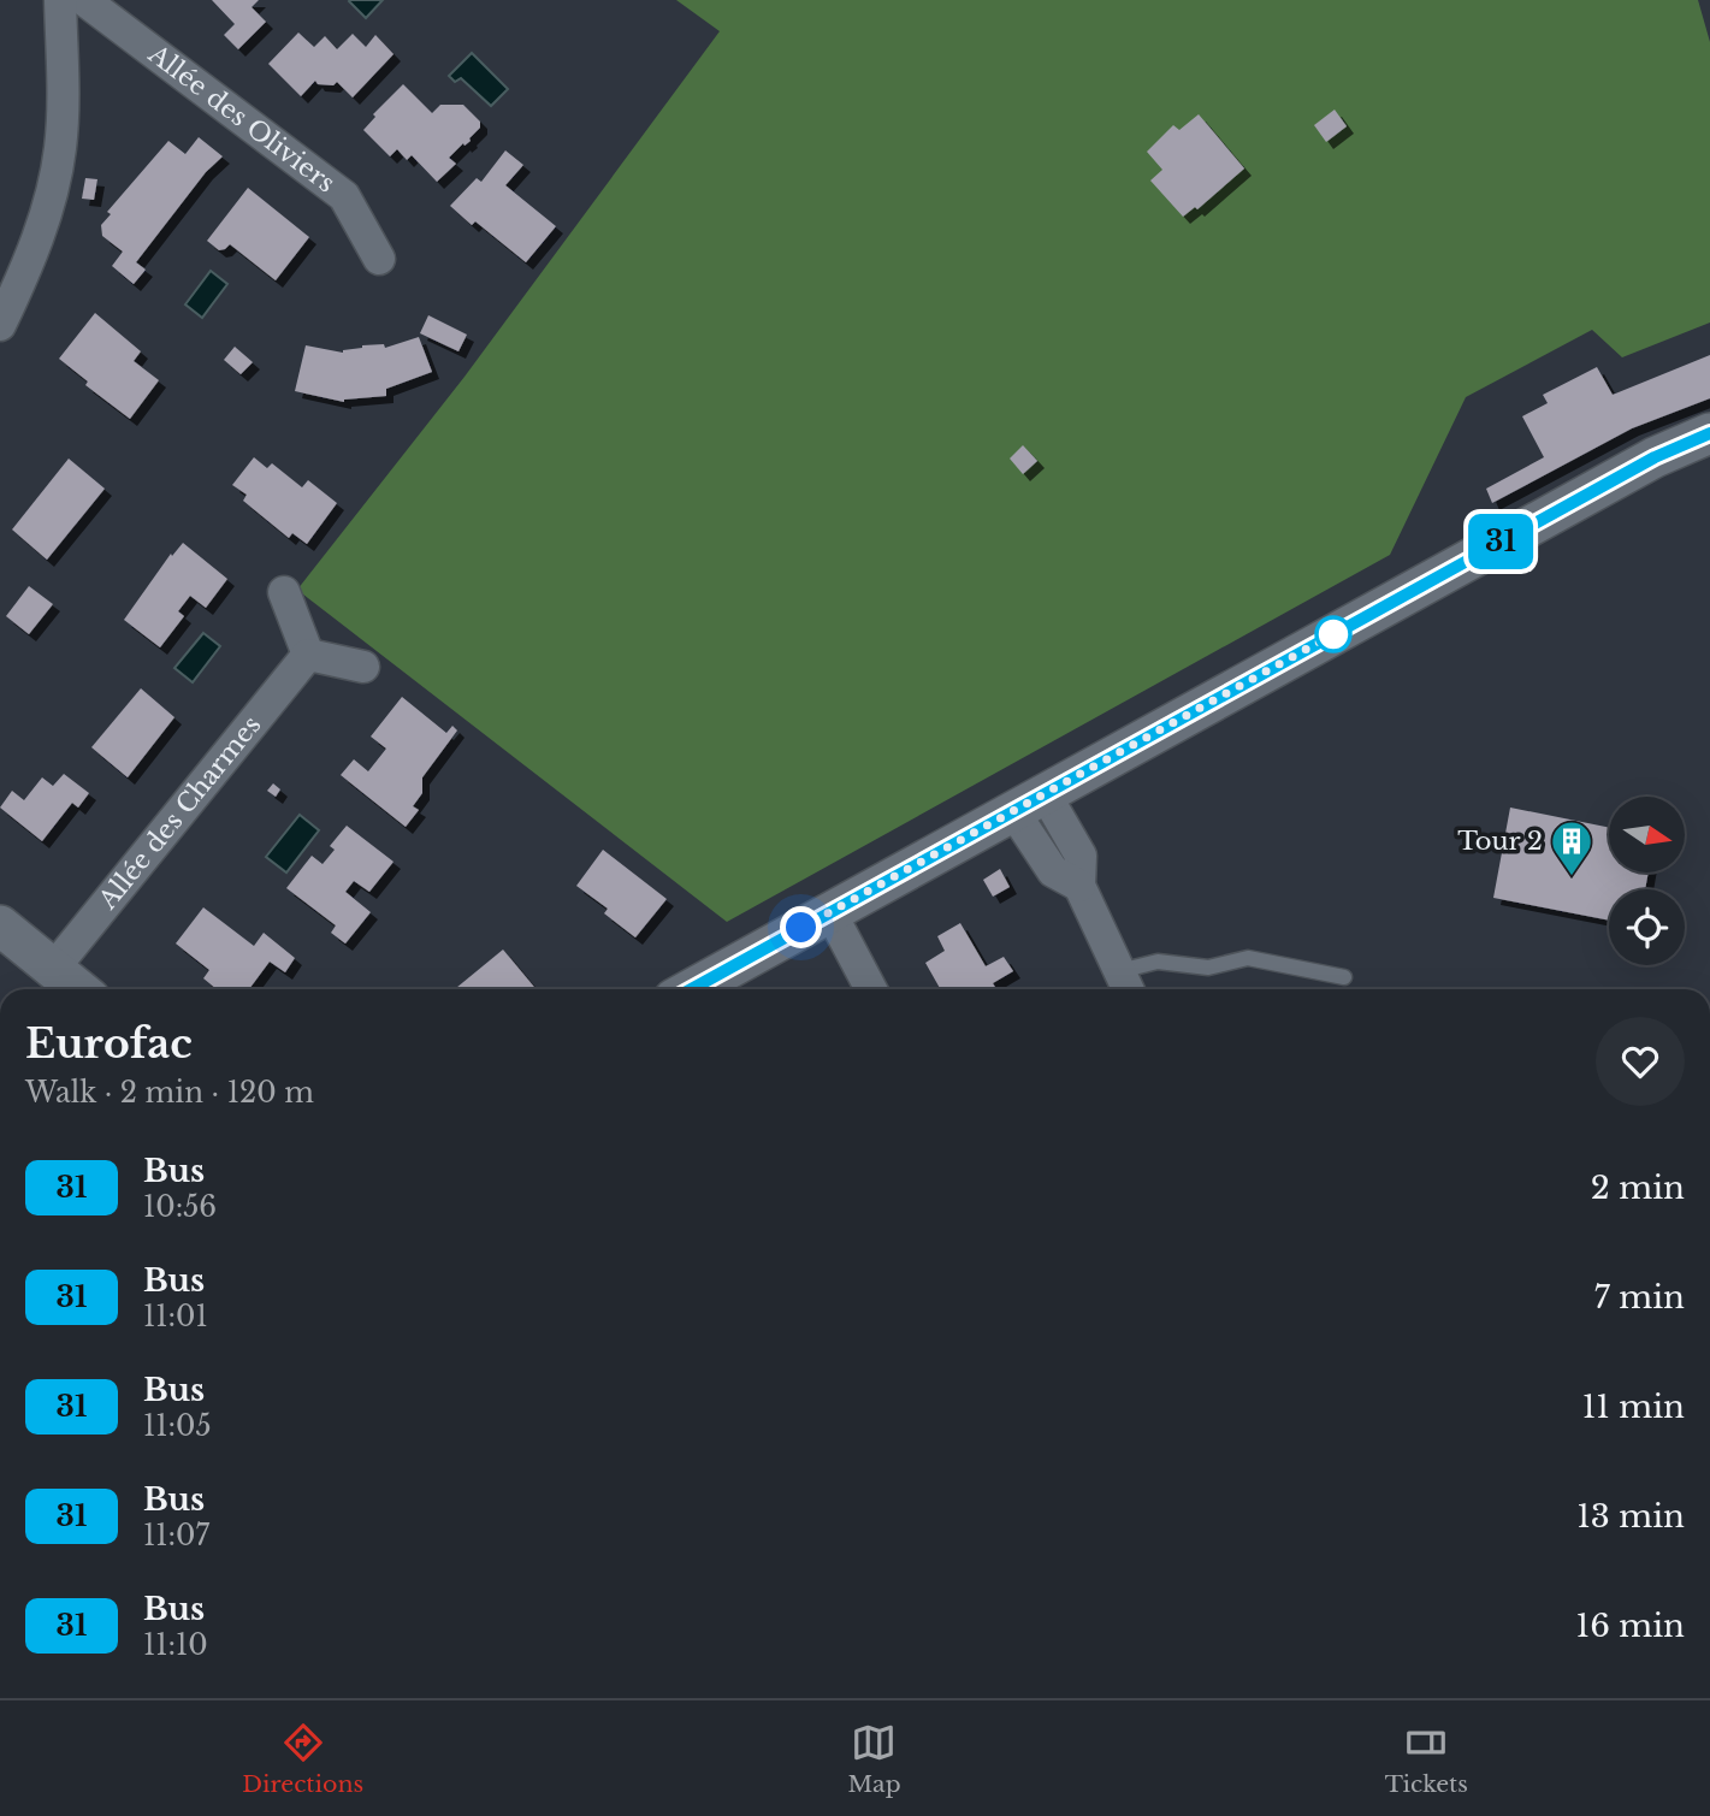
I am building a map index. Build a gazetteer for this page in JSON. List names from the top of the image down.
{
  "streets": {
    "street": ["Allée des Oliviers", "Allée des Charmes"]
  },
  "places": {
    "building": ["Tour 2"]
  },
  "lines": ["bus line 31"],
  "north": "right",
  "page": {
    "on_map": "31",
    "heading": ["Eurofac", "Walk · 2 min · 120 m"],
    "list": [
      {
        "mark": "31",
        "name": "Bus",
        "note": "10:56",
        "value": "2 min"
      },
      {
        "mark": "31",
        "name": "Bus",
        "note": "11:01",
        "value": "7 min"
      },
      {
        "mark": "31",
        "name": "Bus",
        "note": "11:05",
        "value": "11 min"
      },
      {
        "mark": "31",
        "name": "Bus",
        "note": "11:07",
        "value": "13 min"
      },
      {
        "mark": "31",
        "name": "Bus",
        "note": "11:10",
        "value": "16 min"
      }
    ],
    "tabs": ["Directions", "Map", "Tickets"]
  }
}
